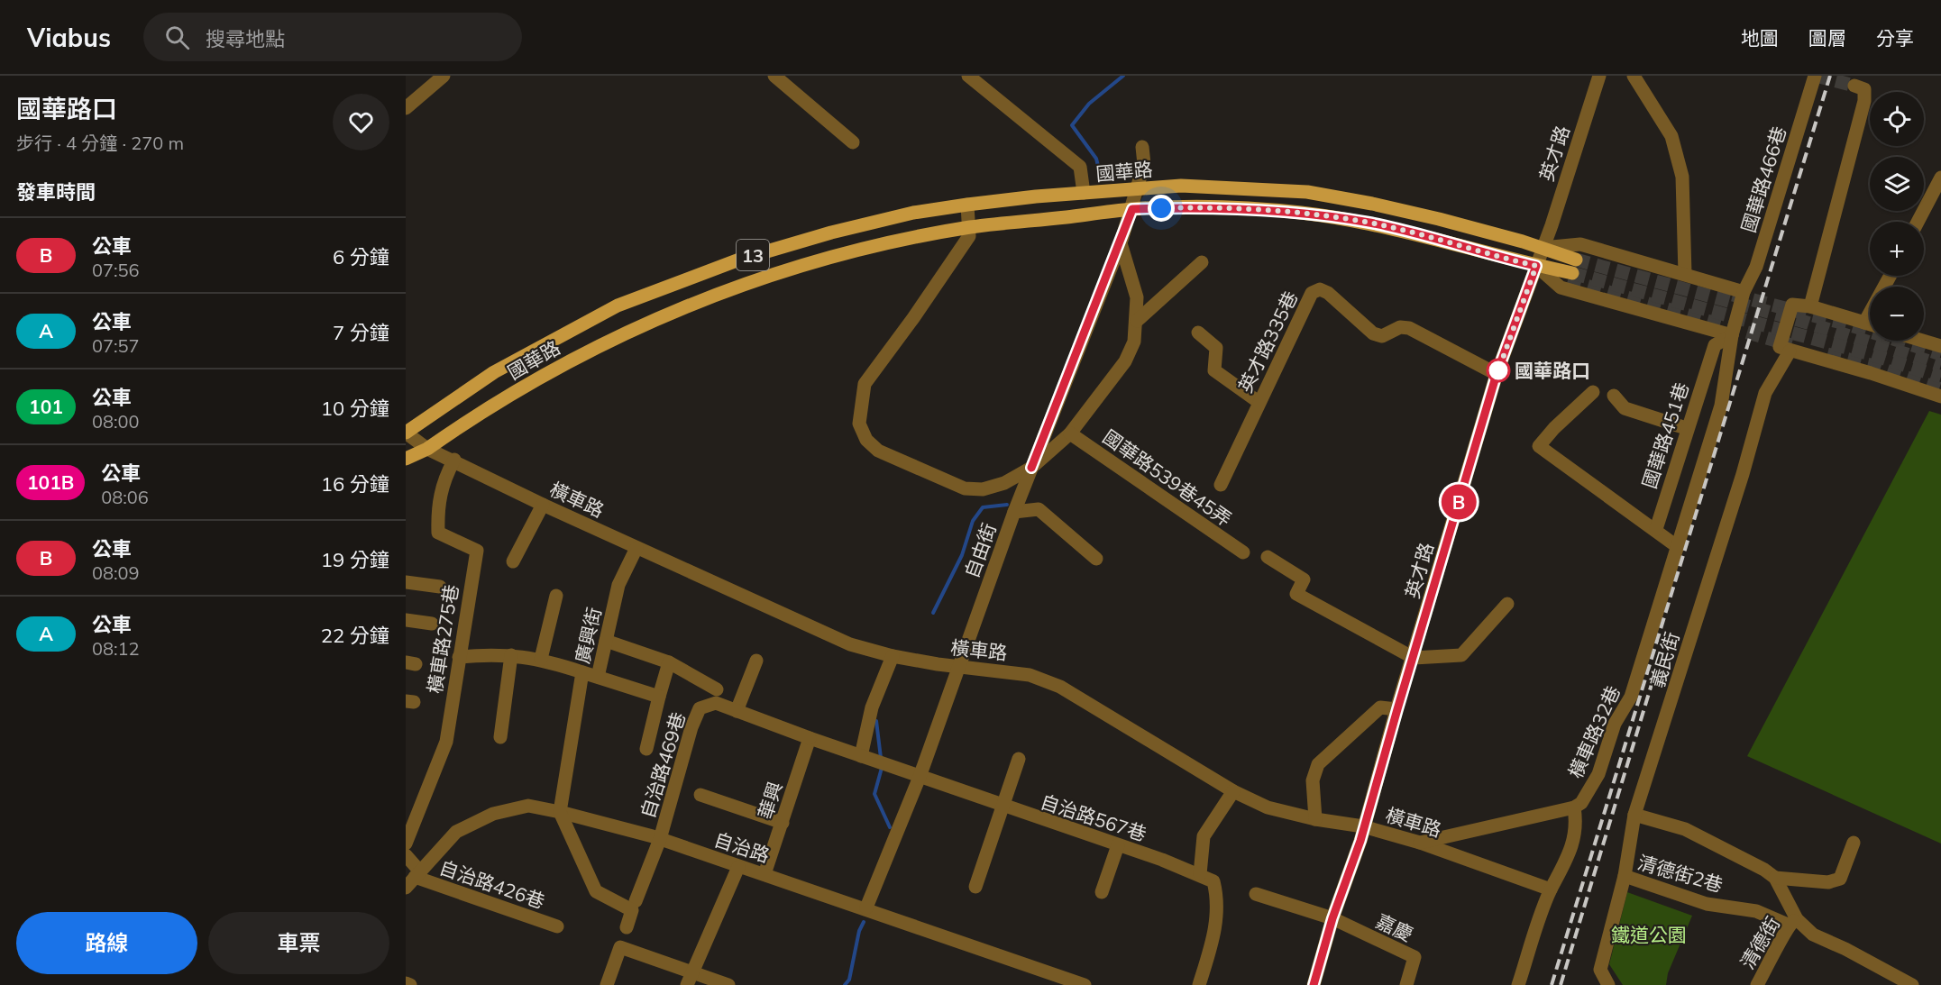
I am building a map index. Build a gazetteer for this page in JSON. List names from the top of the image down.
{
  "streets": {
    "main road": ["國華路", "13"],
    "street": [
      "英才路",
      "國華路466巷",
      "英才路335巷",
      "國華路451巷",
      "國華路539巷45弄",
      "橫車路",
      "自由街",
      "廣興街",
      "橫車路275巷",
      "義民街",
      "橫車路32巷",
      "自治路469巷",
      "華興",
      "自治路567巷",
      "自治路",
      "清德街2巷",
      "自治路426巷",
      "嘉慶",
      "清德街"
    ]
  },
  "crossings": [
    ["英才路", "國華路"],
    ["英才路", "英才路335巷"],
    ["英才路", "橫車路"],
    ["英才路", "嘉慶"],
    ["國華路", "橫車路"],
    ["國華路", "自由街"],
    ["國華路466巷", "國華路451巷"],
    ["國華路466巷", "橫車路32巷"],
    ["國華路451巷", "橫車路32巷"],
    ["橫車路", "自由街"],
    ["橫車路", "廣興街"],
    ["橫車路", "橫車路275巷"],
    ["橫車路", "橫車路32巷"],
    ["自由街", "自治路567巷"],
    ["自由街", "自治路"],
    ["廣興街", "自治路"],
    ["義民街", "清德街2巷"],
    ["自治路469巷", "自治路"],
    ["華興", "自治路"],
    ["自治路", "自治路426巷"],
    ["清德街2巷", "清德街"]
  ],
  "parks": ["鐵道公園"],
  "places": ["國華路口"],
  "lines": ["bus line B"],
  "page": {
    "header": "Viabus",
    "search": "搜尋地點",
    "nav": ["地圖", "圖層", "分享"],
    "heading": [
      ["國華路口", "步行 · 4 分鐘 · 270 m"],
      "發車時間"
    ],
    "on_map": "B",
    "map_buttons": ["+", "−"],
    "list": [
      {
        "mark": "B",
        "name": "公車",
        "note": "07:56",
        "value": "6 分鐘"
      },
      {
        "mark": "A",
        "name": "公車",
        "note": "07:57",
        "value": "7 分鐘"
      },
      {
        "mark": "101",
        "name": "公車",
        "note": "08:00",
        "value": "10 分鐘"
      },
      {
        "mark": "101B",
        "name": "公車",
        "note": "08:06",
        "value": "16 分鐘"
      },
      {
        "mark": "B",
        "name": "公車",
        "note": "08:09",
        "value": "19 分鐘"
      },
      {
        "mark": "A",
        "name": "公車",
        "note": "08:12",
        "value": "22 分鐘"
      }
    ],
    "buttons": ["路線", "車票"]
  }
}
